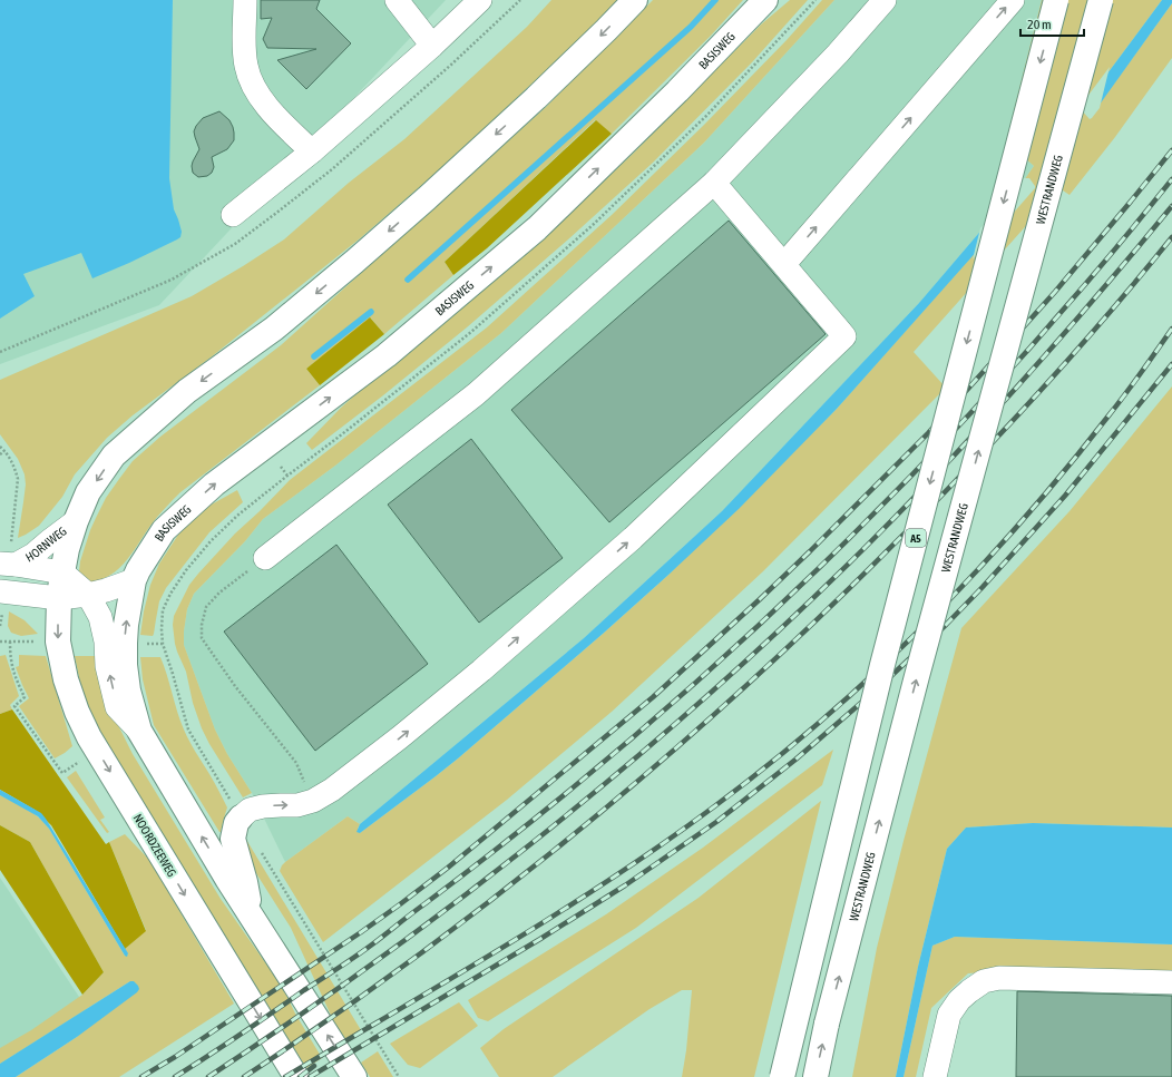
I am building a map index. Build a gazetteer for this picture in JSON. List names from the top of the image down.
{
  "streets": {
    "main road": [
      "BASISWEG",
      "WESTRANDWEG",
      "A5",
      "NOORDZEEWEG"
    ],
    "street": ["HORNWEG"]
  },
  "crossings": [
    ["HORNWEG", "NOORDZEEWEG"]
  ],
  "scale_bar": "20 m"
}
